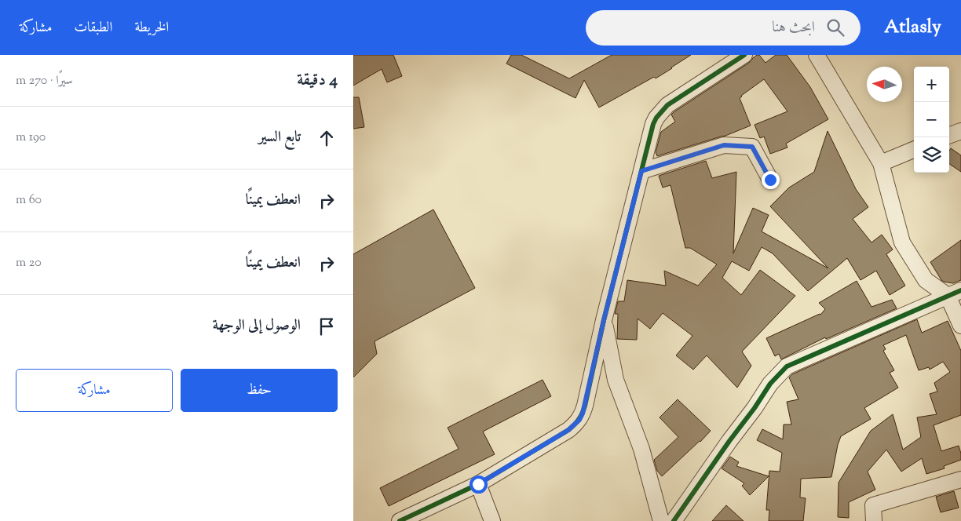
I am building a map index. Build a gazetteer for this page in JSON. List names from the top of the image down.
{
  "north": "left",
  "page": {
    "header": "Atlasly",
    "search": "ابحث هنا",
    "nav": ["الخريطة", "الطبقات", "مشاركة"],
    "heading": ["4 دقيقة", "سيرًا · 270 m"],
    "map_buttons": ["+", "−"],
    "list": [
      ["تابع السير", "190 m"],
      ["انعطف يمينًا", "60 m"],
      ["انعطف يمينًا", "20 m"],
      "الوصول إلى الوجهة"
    ],
    "buttons": ["حفظ", "مشاركة"]
  }
}
